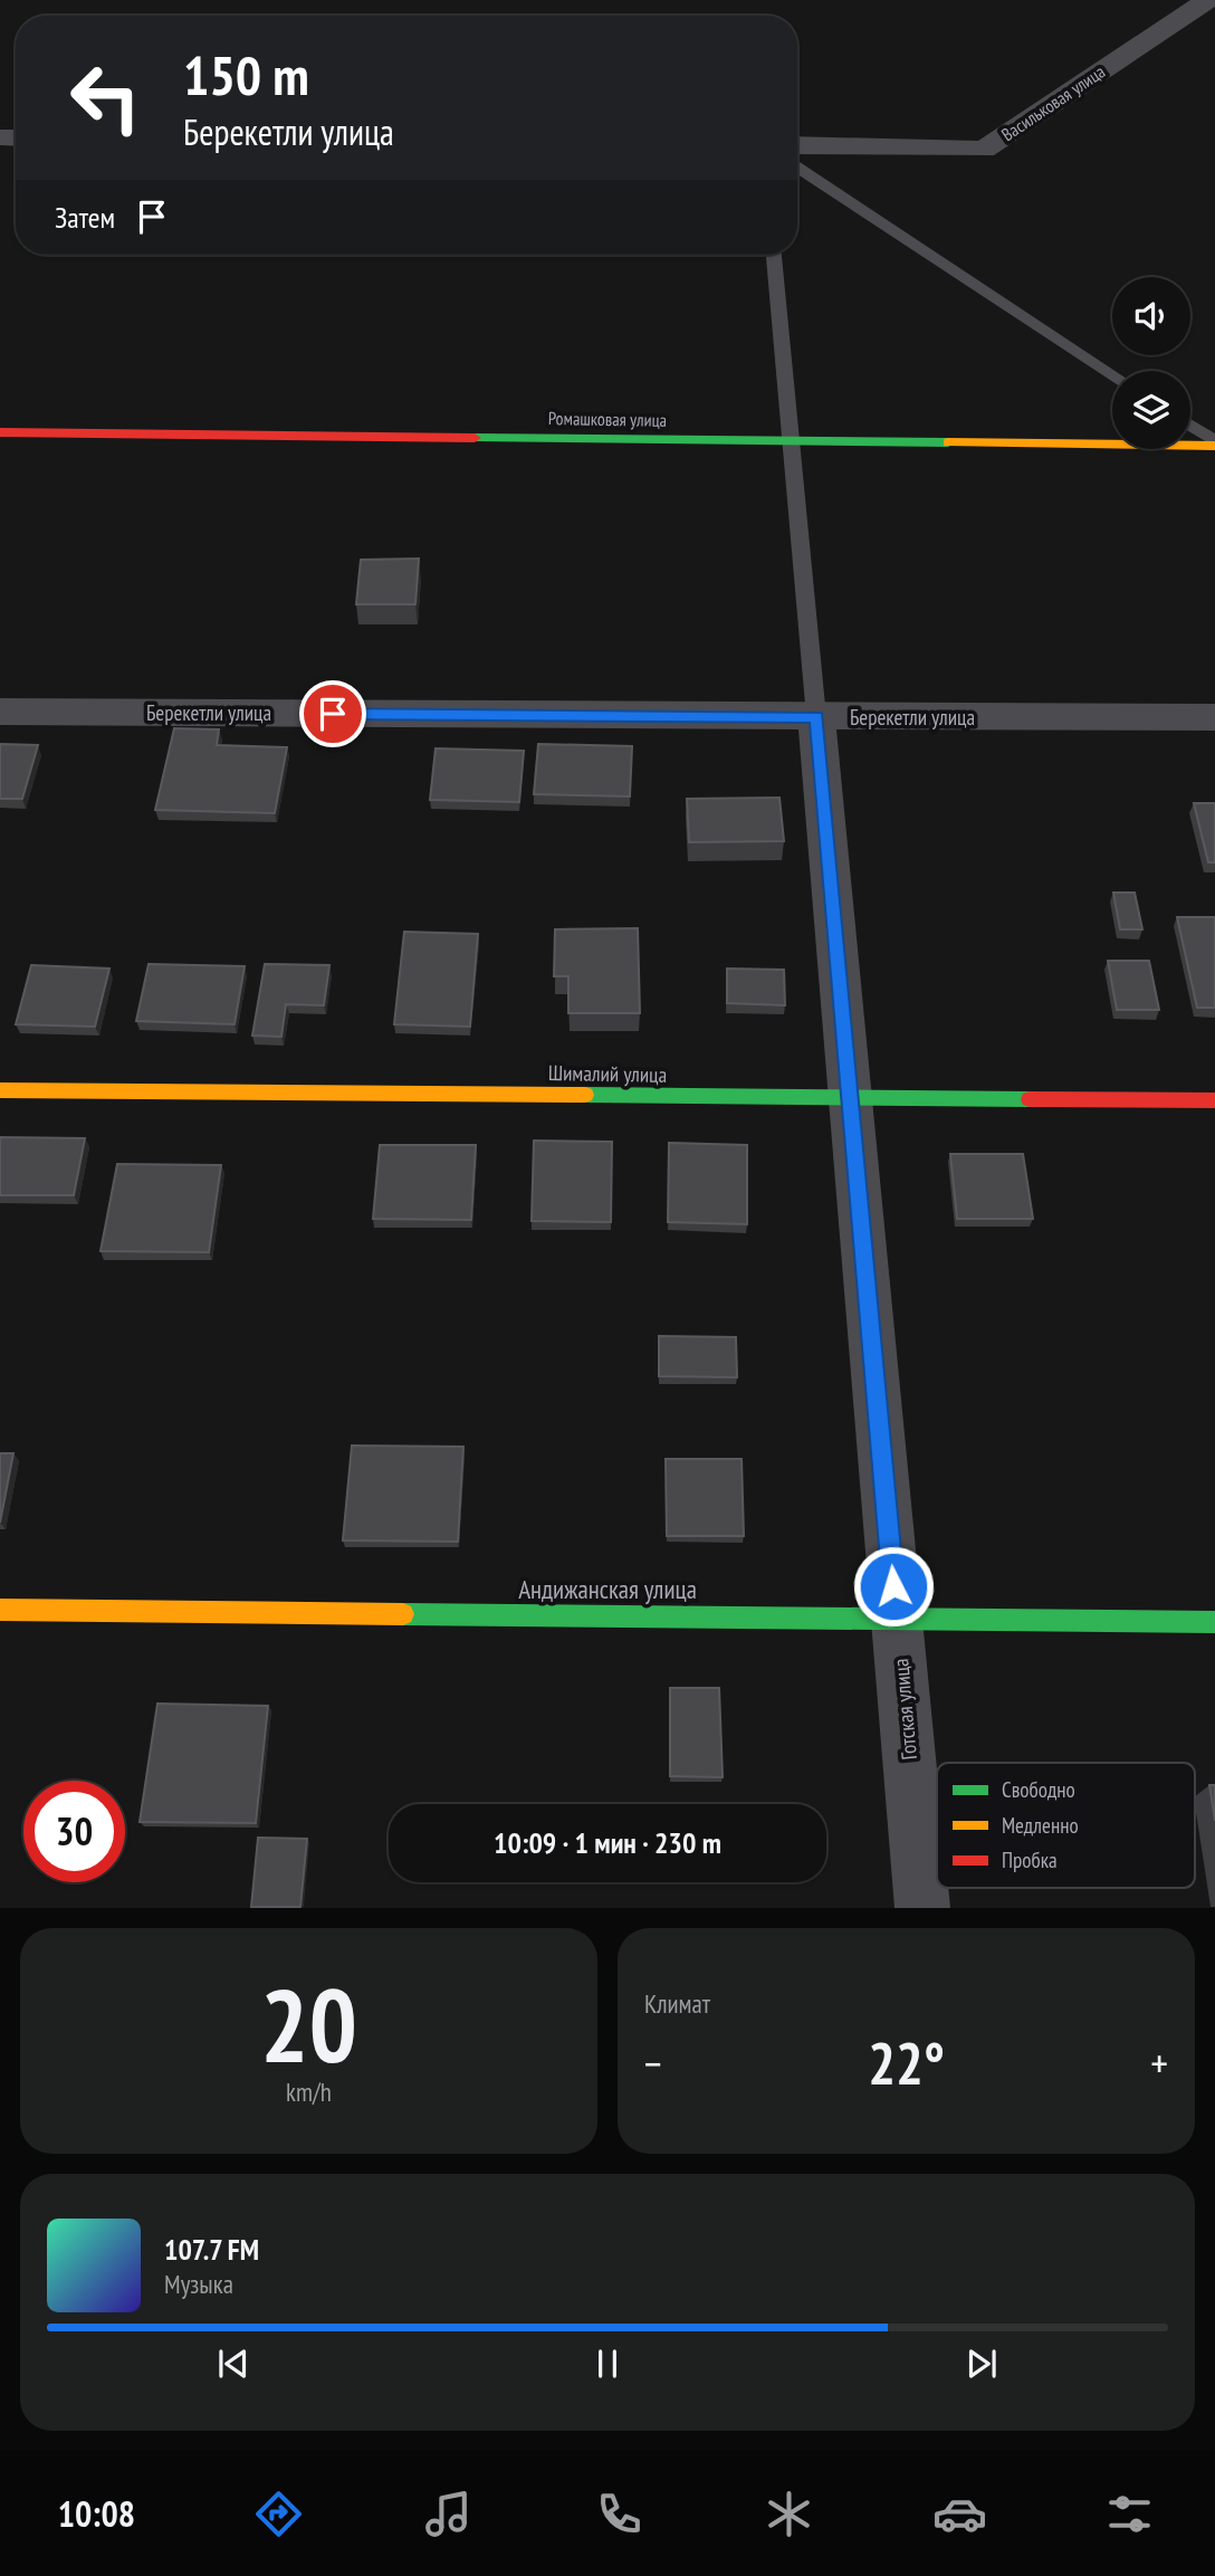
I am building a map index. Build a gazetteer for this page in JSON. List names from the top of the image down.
{
  "streets": {
    "street": [
      "Васильковая улица",
      "Ромашковая улица",
      "Берекетли улица",
      "Шималий улица",
      "Андижанская улица",
      "Готская улица"
    ]
  },
  "crossings": [
    ["Берекетли улица", "Готская улица"],
    ["Шималий улица", "Готская улица"],
    ["Андижанская улица", "Готская улица"]
  ],
  "legend": ["Свободно", "Медленно", "Пробка"],
  "page": {
    "turn": ["150 m", "Берекетли улица"],
    "then": "Затем",
    "limit": "30",
    "trip": "10:09 · 1 мин · 230 m",
    "tile": [
      ["20", "km/h"],
      "Климат"
    ],
    "heat": ["−", "22°", "+"],
    "song": ["107.7 FM", "Музыка"],
    "tabs": "10:08"
  }
}
